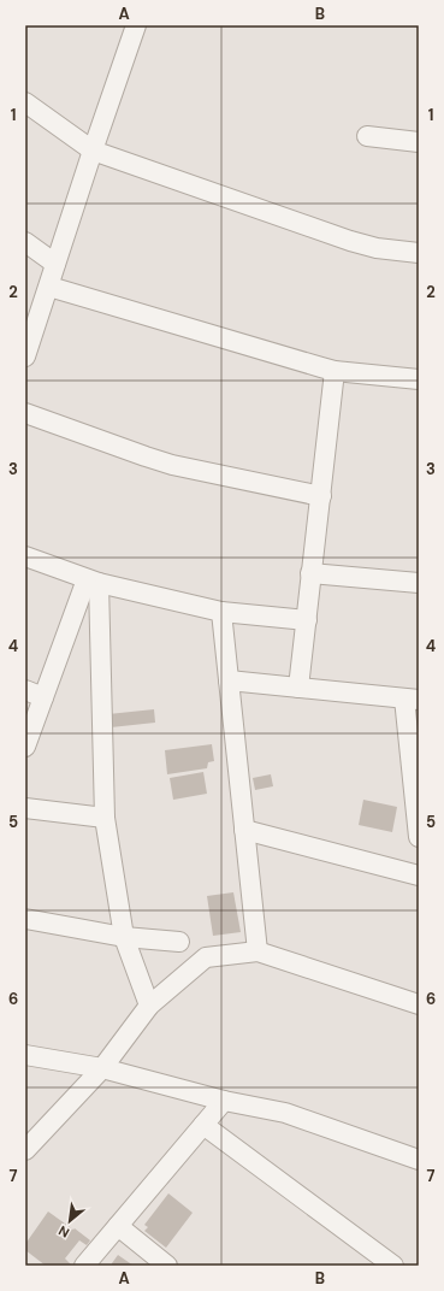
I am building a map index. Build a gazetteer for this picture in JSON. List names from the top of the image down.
{
  "north": "bottom left",
  "grid": {
    "columns": ["A", "B"],
    "rows": [
      "1",
      "2",
      "3",
      "4",
      "5",
      "6",
      "7"
    ]
  }
}
